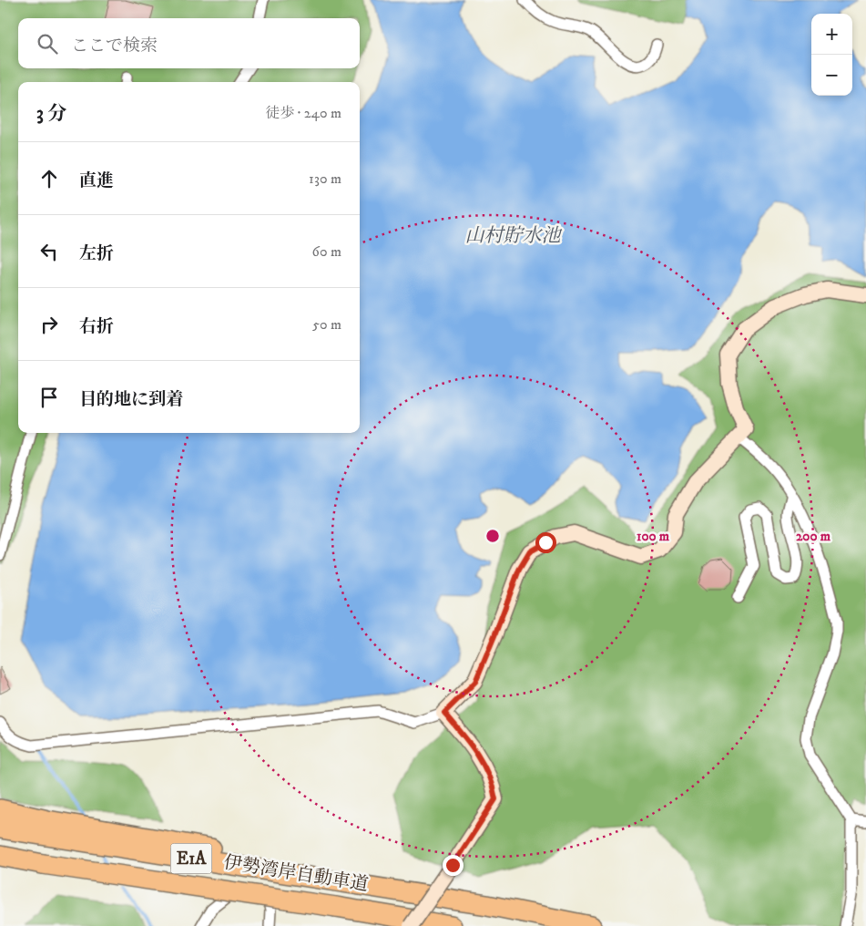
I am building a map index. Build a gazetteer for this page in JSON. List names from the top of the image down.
{
  "streets": {
    "highway": ["E1A", "伊勢湾岸自動車道"]
  },
  "crossings": [
    ["E1A", "伊勢湾岸自動車道"]
  ],
  "water": ["山村貯水池"],
  "page": {
    "map_buttons": ["+", "−"],
    "search": "ここで検索",
    "heading": ["3 分", "徒歩 · 240 m"],
    "list": [
      ["直進", "130 m"],
      ["左折", "60 m"],
      ["右折", "50 m"],
      "目的地に到着"
    ]
  },
  "rings": ["100 m", "200 m"]
}
